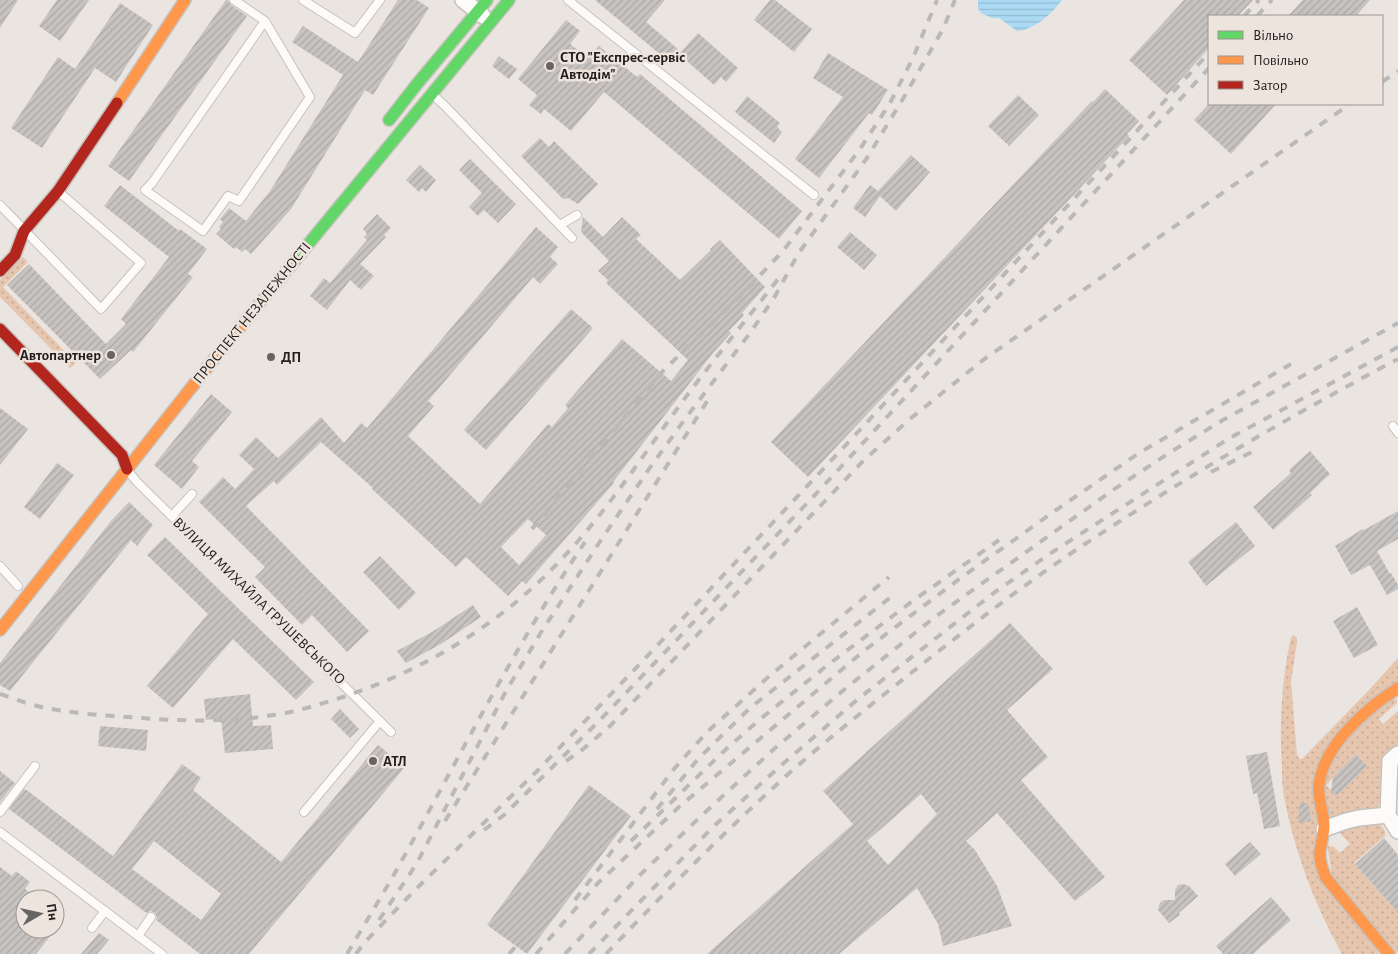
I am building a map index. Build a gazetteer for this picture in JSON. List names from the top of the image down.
{
  "streets": {
    "main road": ["ПРОСПЕКТ НЕЗАЛЕЖНОСТІ"],
    "lane": ["ВУЛИЦЯ МИХАЙЛА ГРУШЕВСЬКОГО"]
  },
  "crossings": [
    ["ПРОСПЕКТ НЕЗАЛЕЖНОСТІ", "ВУЛИЦЯ МИХАЙЛА ГРУШЕВСЬКОГО"]
  ],
  "places": [
    "СТО \"Експрес-сервіс Автодім\"",
    "Автопартнер",
    "ДП",
    "АТЛ"
  ],
  "legend": ["Вільно", "Повільно", "Затор"],
  "north": "right"
}
